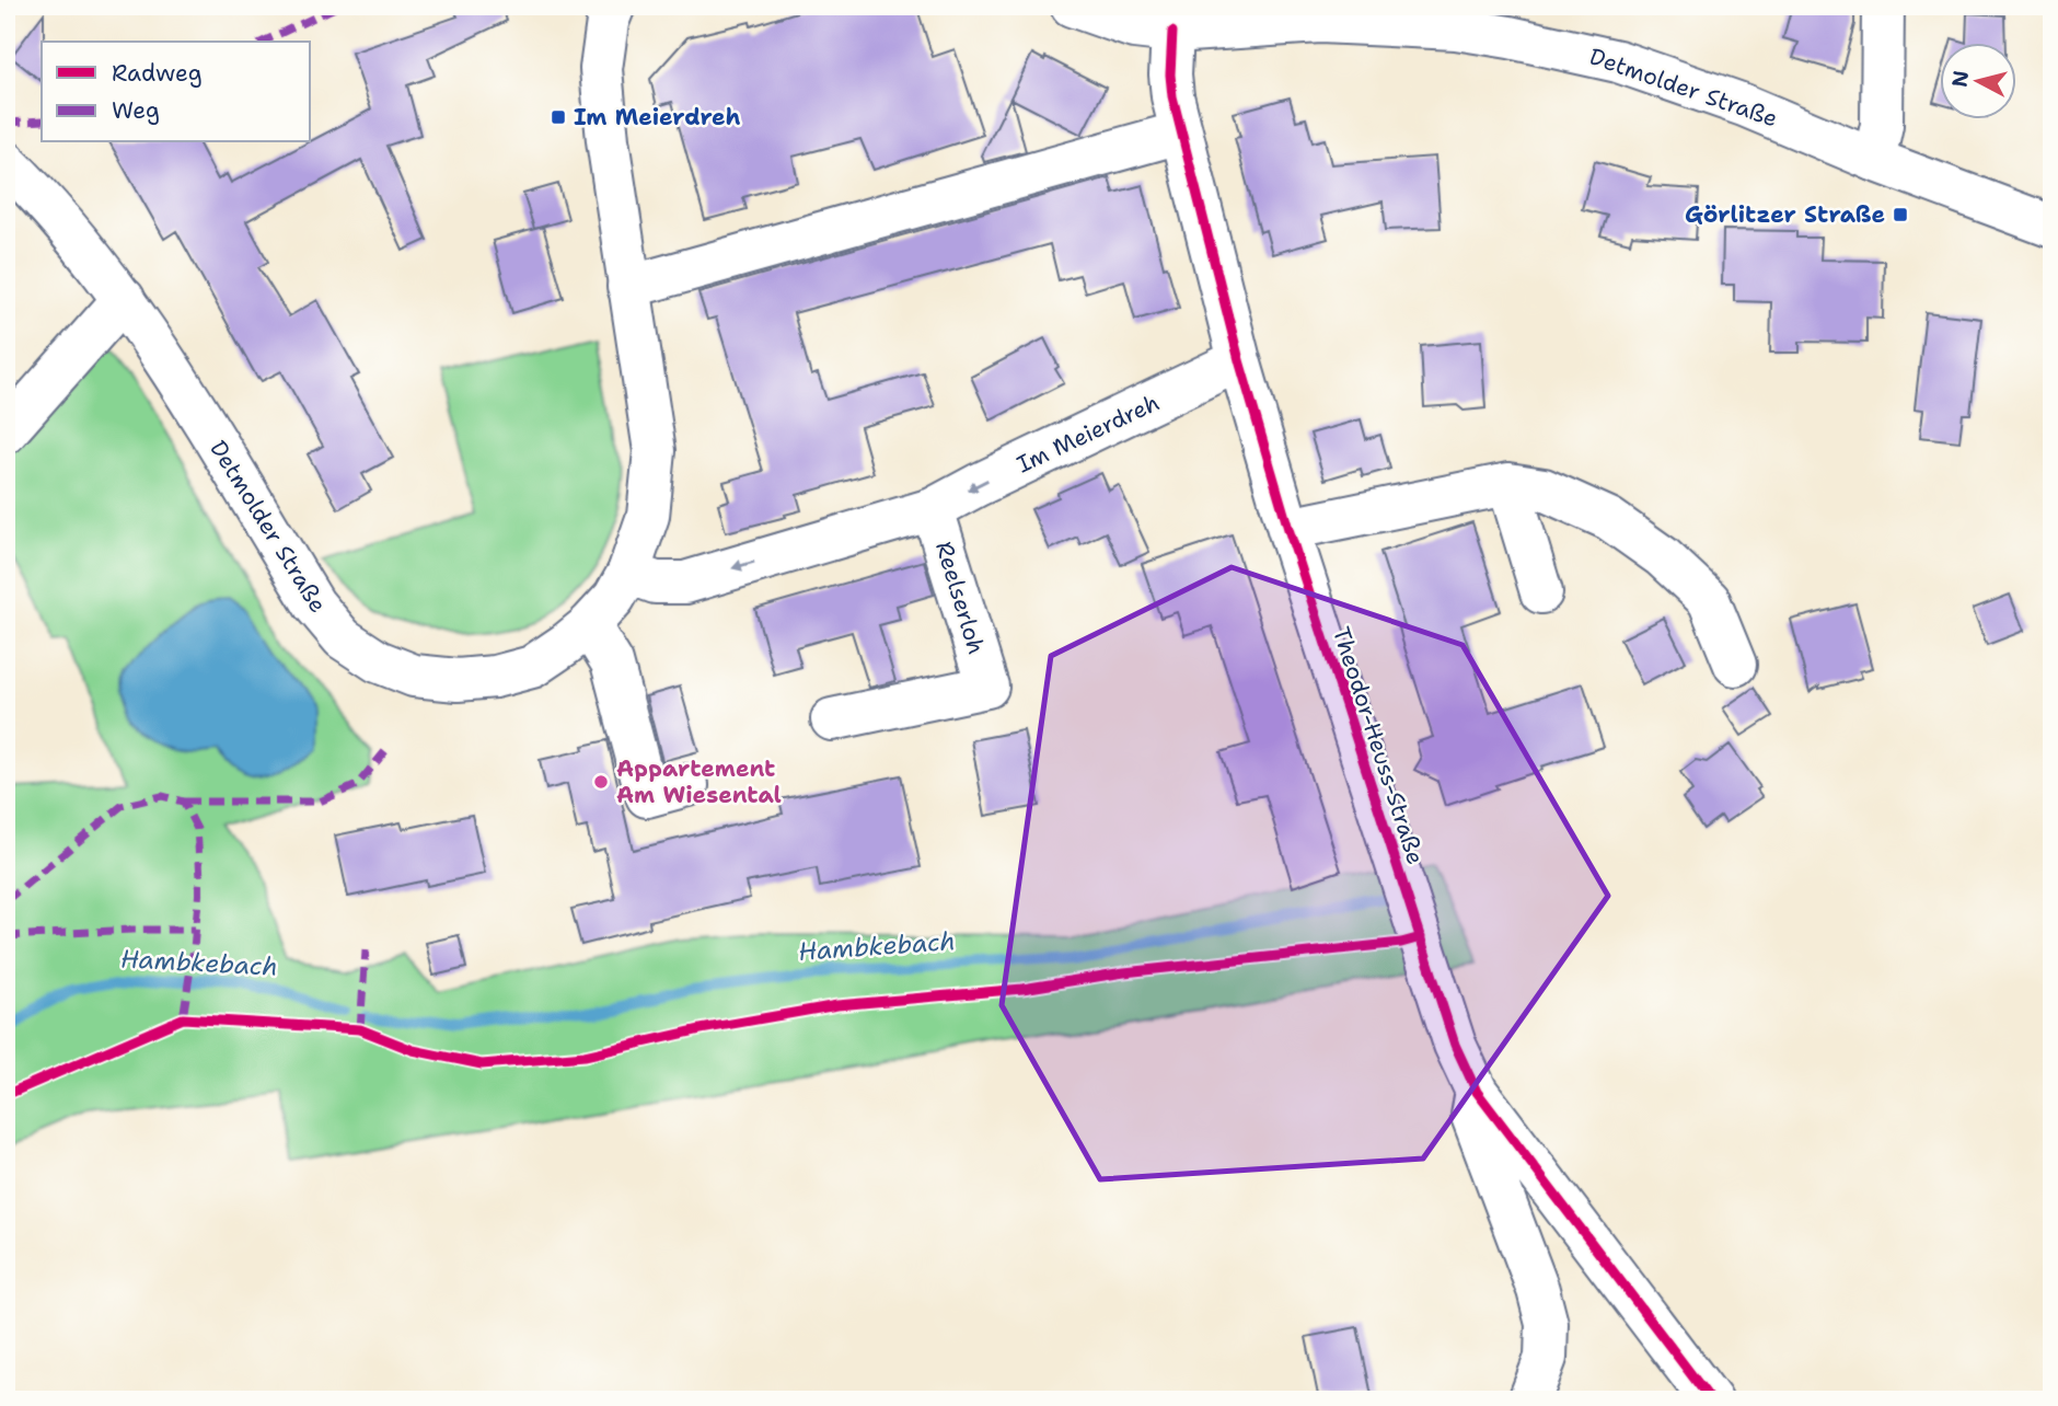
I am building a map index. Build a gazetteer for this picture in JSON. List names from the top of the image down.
{
  "streets": {
    "street": [
      "Detmolder Straße",
      "Im Meierdreh",
      "Reelserloh",
      "Theodor-Heuss-Straße"
    ]
  },
  "crossings": [
    ["Detmolder Straße", "Im Meierdreh"],
    ["Detmolder Straße", "Theodor-Heuss-Straße"],
    ["Im Meierdreh", "Reelserloh"],
    ["Im Meierdreh", "Theodor-Heuss-Straße"]
  ],
  "water": ["Hambkebach"],
  "places": {
    "transit": ["Im Meierdreh", "Görlitzer Straße"],
    "other": ["Appartement Am Wiesental"]
  },
  "legend": ["Radweg", "Weg"],
  "north": "left"
}
